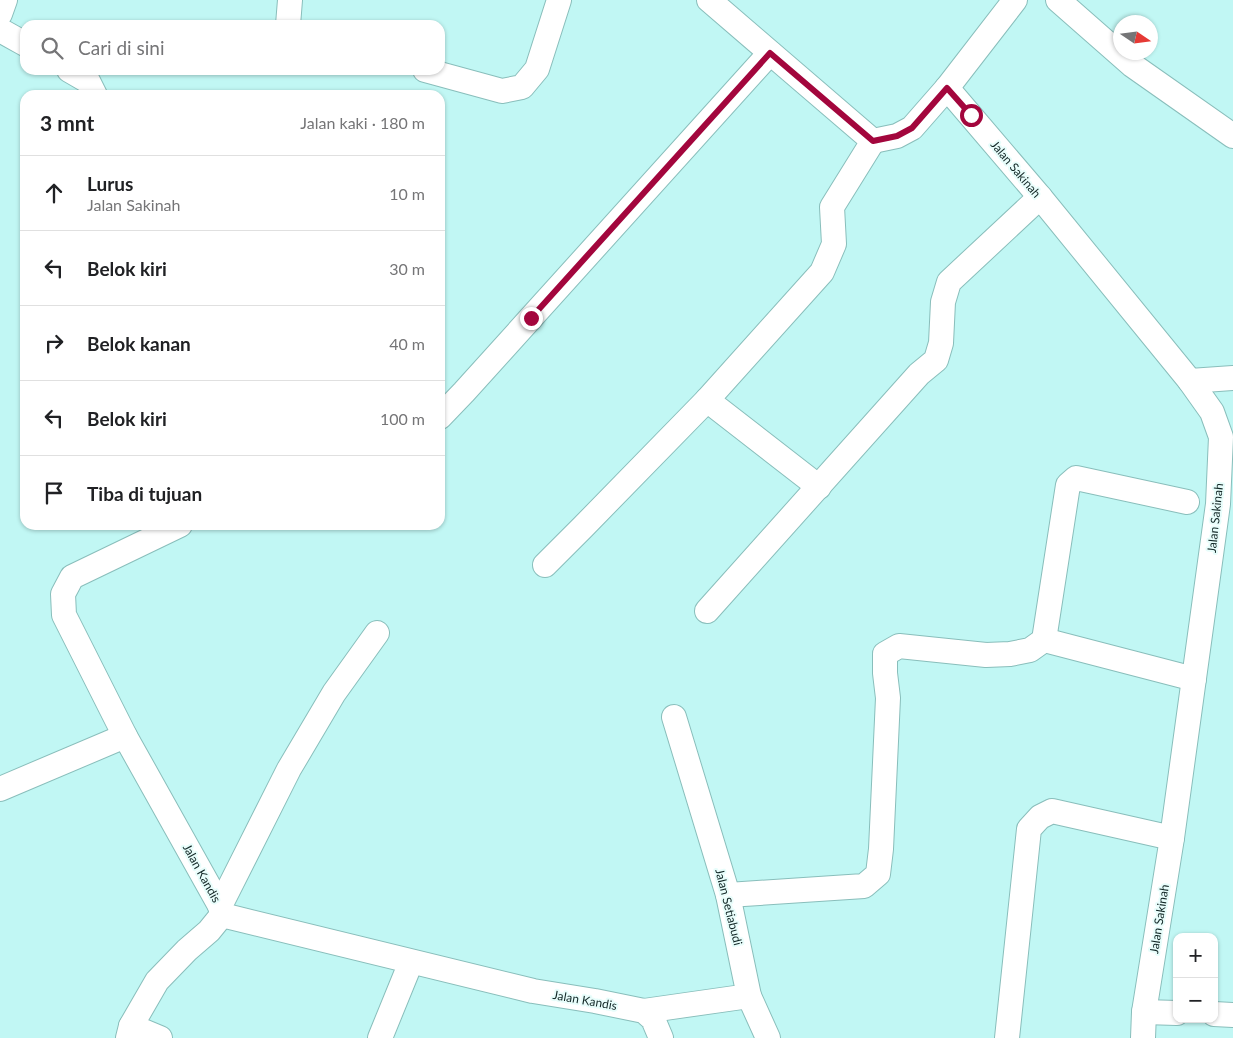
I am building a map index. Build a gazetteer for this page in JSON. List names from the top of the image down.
{
  "streets": {
    "street": ["Jalan Sakinah", "Jalan Kandis", "Jalan Setiabudi"]
  },
  "north": "right",
  "page": {
    "search": "Cari di sini",
    "heading": ["3 mnt", "Jalan kaki · 180 m"],
    "list": [
      ["Lurus", "Jalan Sakinah", "10 m"],
      ["Belok kiri", "30 m"],
      ["Belok kanan", "40 m"],
      ["Belok kiri", "100 m"],
      "Tiba di tujuan"
    ],
    "map_buttons": ["+", "−"]
  }
}
